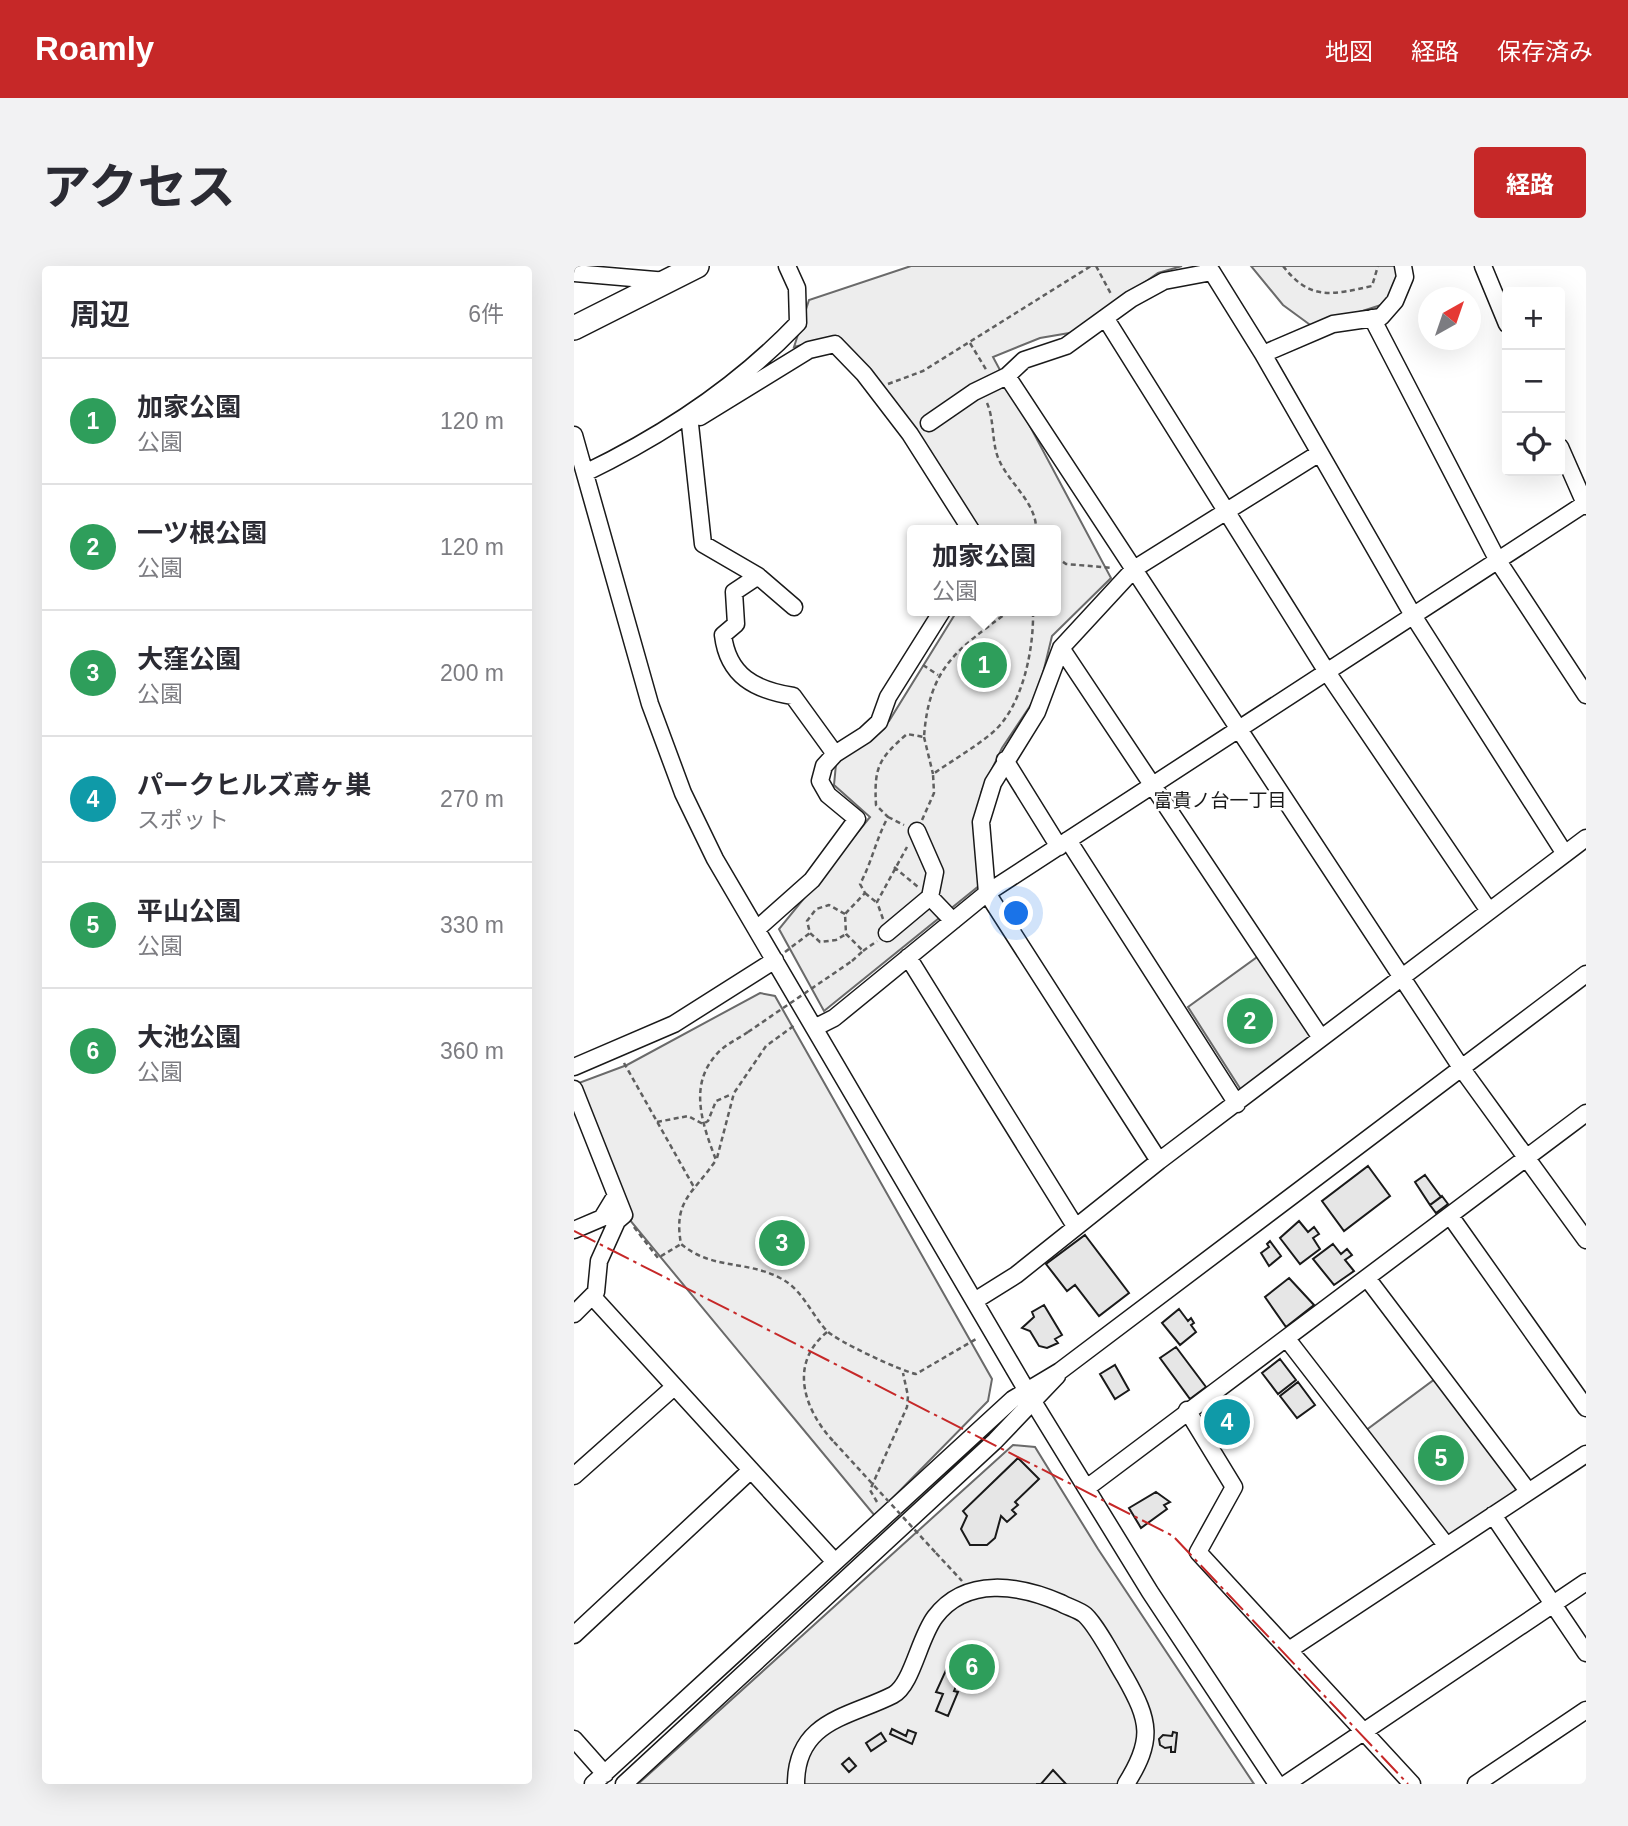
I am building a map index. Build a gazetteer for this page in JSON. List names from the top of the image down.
{
  "districts": ["富貴ノ台一丁目"],
  "north": "top right",
  "page": {
    "header": "Roamly",
    "nav": ["地図", "経路", "保存済み"],
    "title": "アクセス",
    "buttons": "経路",
    "heading": ["周辺", "6件"],
    "map_buttons": ["+", "−"],
    "list": [
      {
        "mark": "1",
        "name": "加家公園",
        "note": "公園",
        "value": "120 m"
      },
      {
        "mark": "2",
        "name": "一ツ根公園",
        "note": "公園",
        "value": "120 m"
      },
      {
        "mark": "3",
        "name": "大窪公園",
        "note": "公園",
        "value": "200 m"
      },
      {
        "mark": "4",
        "name": "パークヒルズ鳶ヶ巣",
        "note": "スポット",
        "value": "270 m"
      },
      {
        "mark": "5",
        "name": "平山公園",
        "note": "公園",
        "value": "330 m"
      },
      {
        "mark": "6",
        "name": "大池公園",
        "note": "公園",
        "value": "360 m"
      }
    ],
    "popup": ["加家公園", "公園"],
    "pins": [
      "1",
      "2",
      "3",
      "4",
      "5",
      "6"
    ]
  }
}
